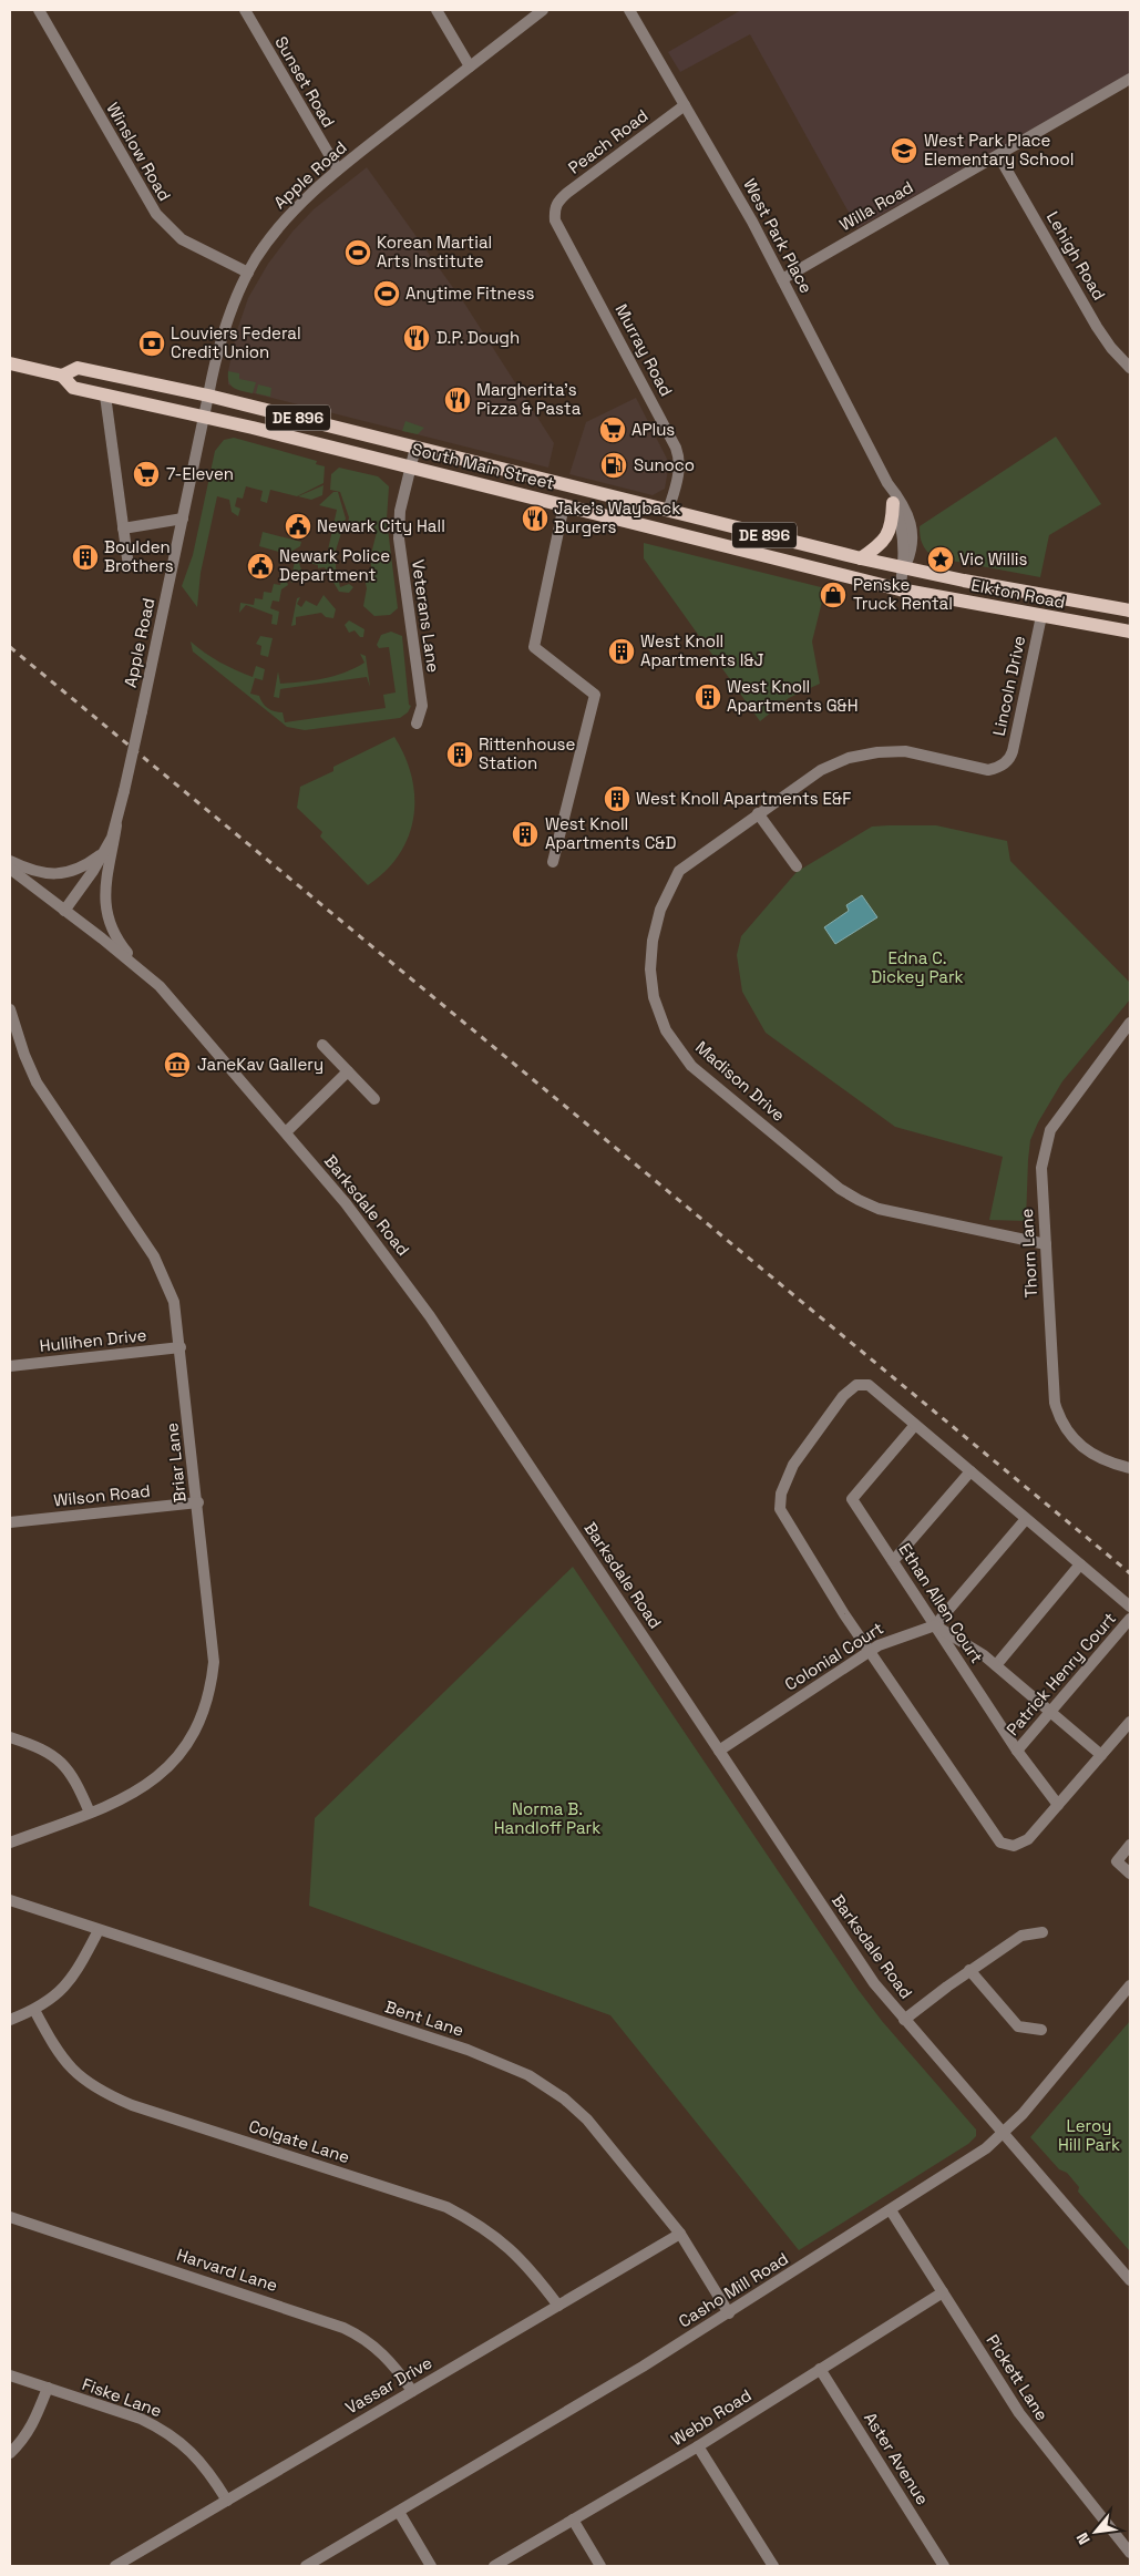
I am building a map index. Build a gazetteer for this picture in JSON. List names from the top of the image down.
{
  "streets": {
    "main road": ["DE 896", "South Main Street", "Elkton Road"],
    "street": [
      "Sunset Road",
      "Peach Road",
      "Winslow Road",
      "Apple Road",
      "Willa Road",
      "West Park Place",
      "Lehigh Road",
      "Murray Road",
      "Veterans Lane",
      "Lincoln Drive",
      "Madison Drive",
      "Barksdale Road",
      "Thorn Lane",
      "Hullihen Drive",
      "Briar Lane",
      "Wilson Road",
      "Ethan Allen Court",
      "Colonial Court",
      "Patrick Henry Court",
      "Bent Lane",
      "Colgate Lane",
      "Harvard Lane",
      "Casho Mill Road",
      "Pickett Lane",
      "Vassar Drive",
      "Fiske Lane",
      "Webb Road",
      "Aster Avenue"
    ]
  },
  "crossings": [
    ["Sunset Road", "Apple Road"],
    ["Peach Road", "West Park Place"],
    ["Peach Road", "Murray Road"],
    ["Winslow Road", "Apple Road"],
    ["Apple Road", "South Main Street"],
    ["Apple Road", "Barksdale Road"],
    ["Willa Road", "West Park Place"],
    ["Willa Road", "Lehigh Road"],
    ["West Park Place", "South Main Street"],
    ["West Park Place", "Elkton Road"],
    ["Murray Road", "South Main Street"],
    ["South Main Street", "Elkton Road"],
    ["South Main Street", "Veterans Lane"],
    ["Elkton Road", "Lincoln Drive"],
    ["Lincoln Drive", "Madison Drive"],
    ["Madison Drive", "Thorn Lane"],
    ["Barksdale Road", "Colonial Court"],
    ["Barksdale Road", "Casho Mill Road"],
    ["Hullihen Drive", "Briar Lane"],
    ["Briar Lane", "Wilson Road"],
    ["Ethan Allen Court", "Colonial Court"],
    ["Ethan Allen Court", "Patrick Henry Court"],
    ["Bent Lane", "Casho Mill Road"],
    ["Bent Lane", "Vassar Drive"],
    ["Colgate Lane", "Vassar Drive"],
    ["Harvard Lane", "Vassar Drive"],
    ["Casho Mill Road", "Pickett Lane"],
    ["Pickett Lane", "Webb Road"],
    ["Vassar Drive", "Fiske Lane"],
    ["Webb Road", "Aster Avenue"]
  ],
  "parks": ["Edna C. Dickey Park", "Norma B. Handloff Park", "Leroy Hill Park"],
  "places": {
    "school or university": ["West Park Place Elementary School"],
    "sports": ["Korean Martial Arts Institute", "Anytime Fitness"],
    "restaurant": ["D.P. Dough", "Margherita’s Pizza & Pasta", "Jake's Wayback Burgers"],
    "bank": ["Louviers Federal Credit Union"],
    "supermarket": ["APlus", "7-Eleven"],
    "fuel station": ["Sunoco"],
    "public building": ["Newark City Hall", "Newark Police Department"],
    "building": [
      "Boulden Brothers",
      "West Knoll Apartments I&J",
      "West Knoll Apartments G&H",
      "Rittenhouse Station",
      "West Knoll Apartments E&F",
      "West Knoll Apartments C&D"
    ],
    "place": ["Vic Willis"],
    "shop": ["Penske Truck Rental"],
    "museum": ["JaneKav Gallery"]
  },
  "north": "bottom left"
}
